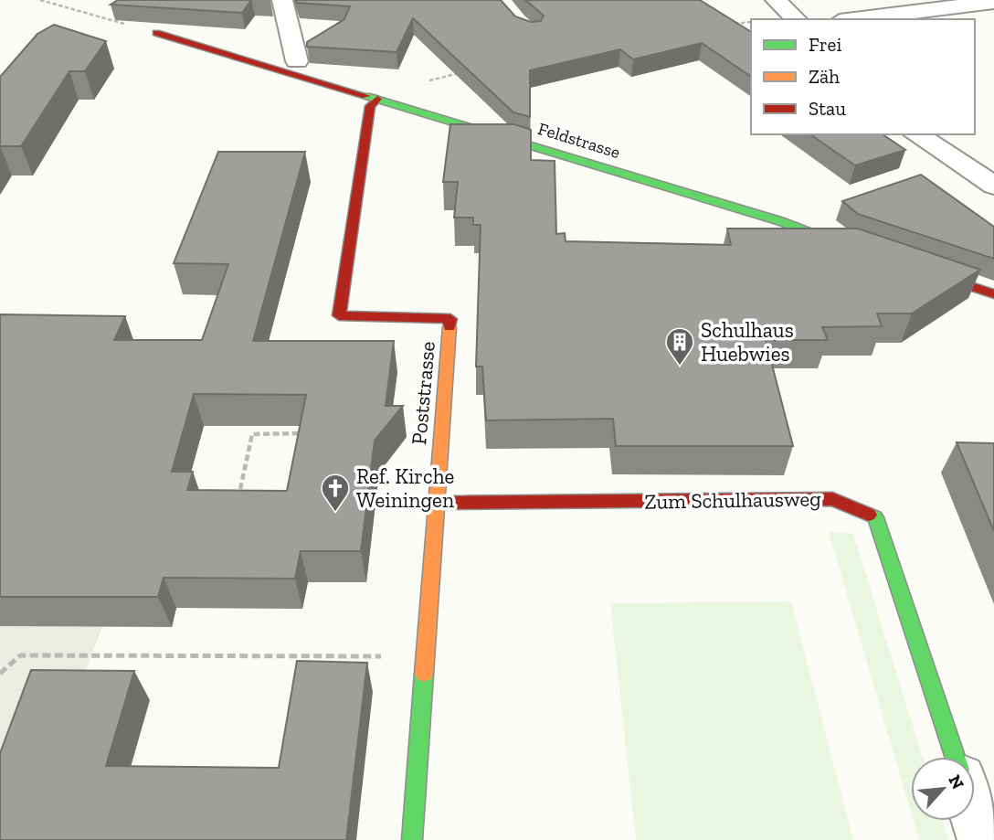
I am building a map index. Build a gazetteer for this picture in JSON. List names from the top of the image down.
{
  "streets": {
    "street": ["Feldstrasse", "Poststrasse", "Zum Schulhausweg"]
  },
  "crossings": [
    ["Feldstrasse", "Poststrasse"],
    ["Poststrasse", "Zum Schulhausweg"]
  ],
  "places": {
    "building": ["Schulhaus Huebwies"],
    "church": ["Ref. Kirche Weiningen"]
  },
  "legend": ["Frei", "Zäh", "Stau"],
  "north": "top right"
}
